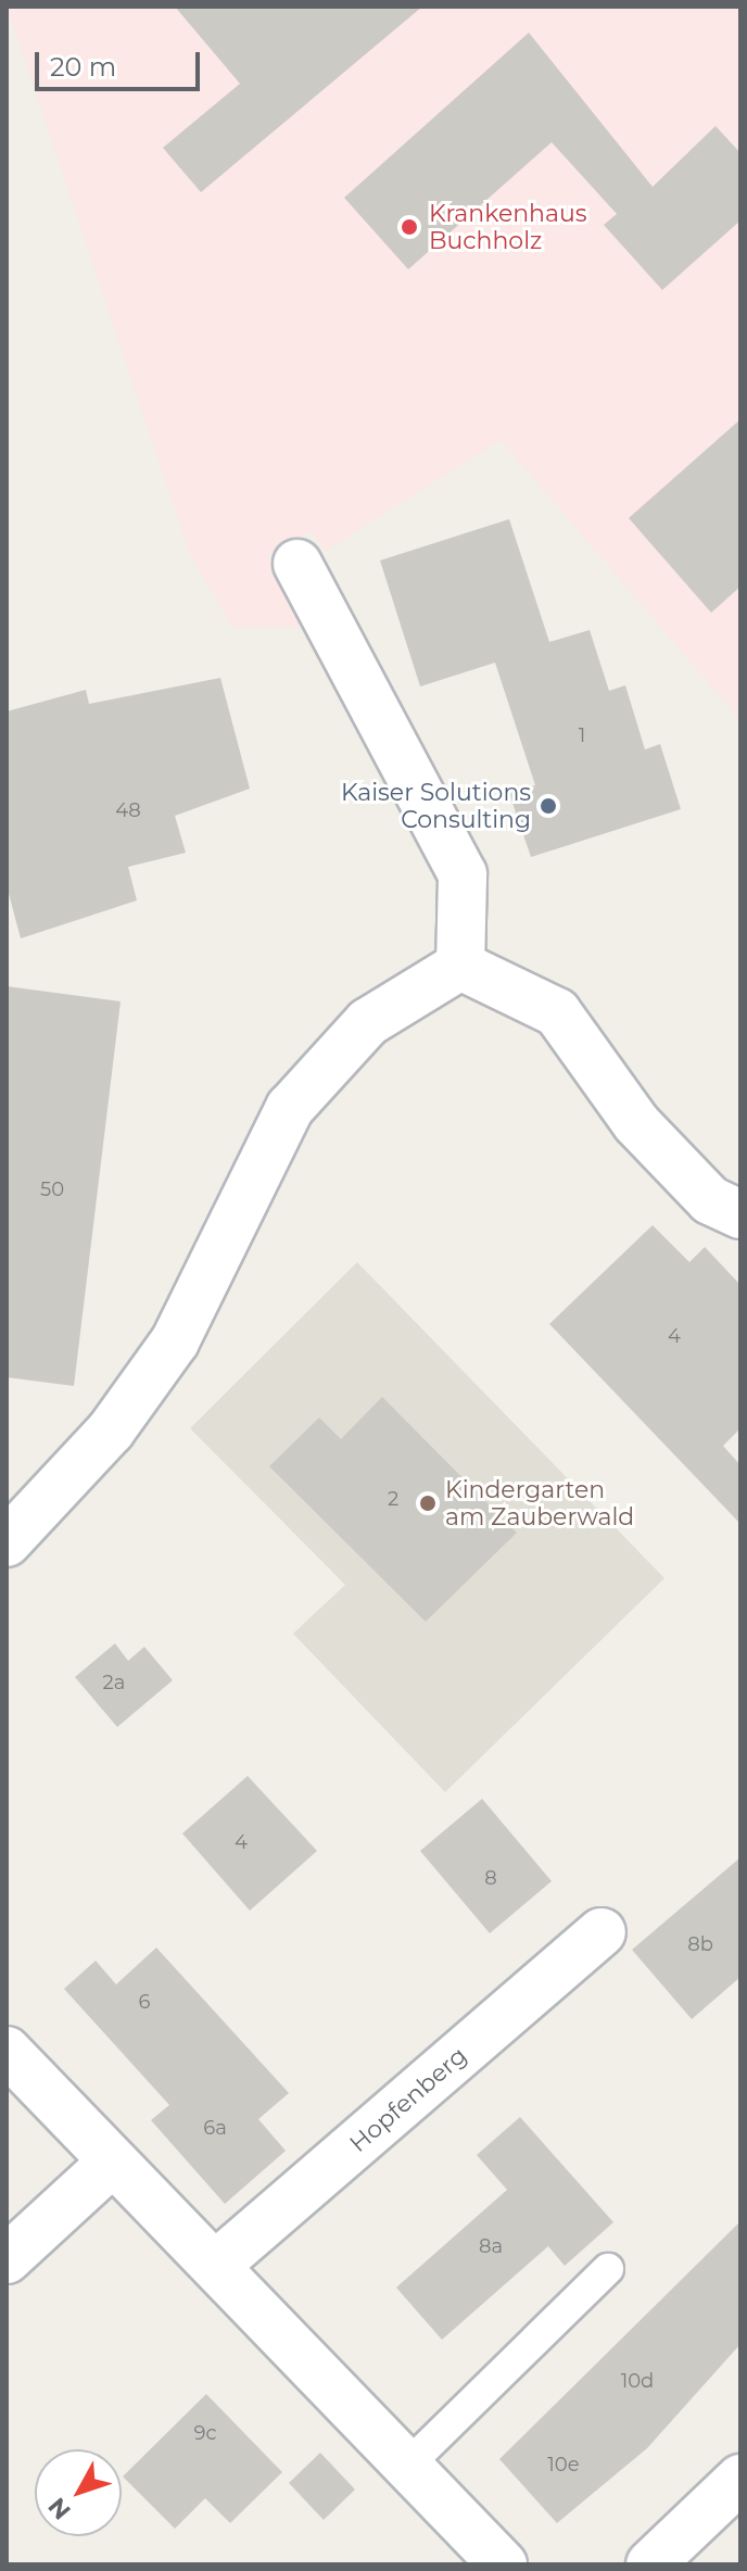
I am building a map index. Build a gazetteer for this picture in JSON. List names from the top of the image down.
{
  "streets": {
    "street": ["Hopfenberg"]
  },
  "places": ["Krankenhaus Buchholz", "Kaiser Solutions Consulting", "Kindergarten am Zauberwald"],
  "house_numbers": [
    "1",
    "48",
    "50",
    "4",
    "2",
    "2a",
    "4",
    "8",
    "8b",
    "6",
    "6a",
    "8a",
    "10d",
    "9c",
    "10e"
  ],
  "scale_bar": "20 m",
  "north": "bottom left"
}
